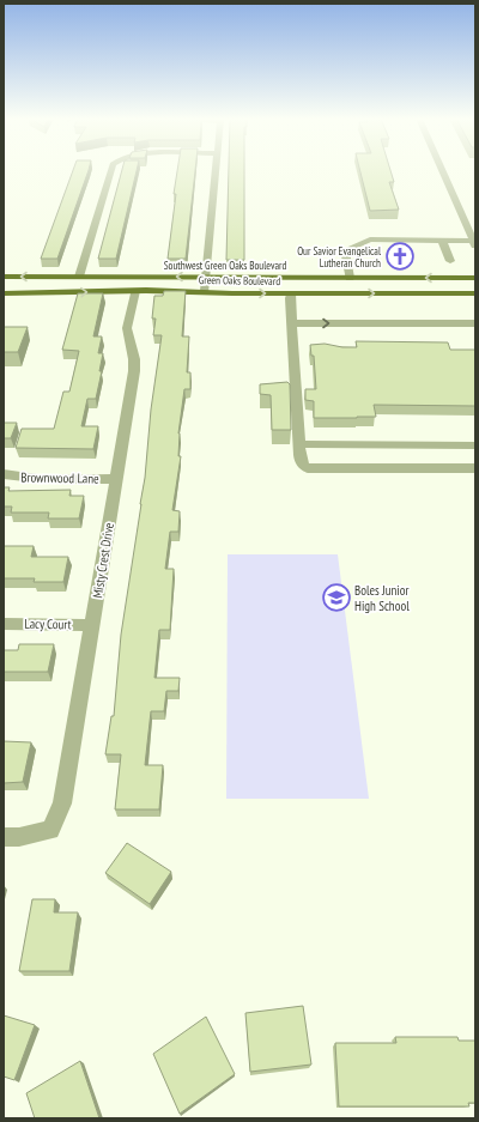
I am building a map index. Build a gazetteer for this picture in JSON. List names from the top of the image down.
{
  "streets": {
    "main road": ["Southwest Green Oaks Boulevard", "Green Oaks Boulevard"],
    "street": ["Brownwood Lane", "Misty Crest Drive", "Lacy Court"]
  },
  "crossings": [
    ["Green Oaks Boulevard", "Misty Crest Drive"],
    ["Brownwood Lane", "Misty Crest Drive"],
    ["Misty Crest Drive", "Lacy Court"]
  ],
  "one_way": ["Southwest Green Oaks Boulevard", "Green Oaks Boulevard"],
  "places": {
    "church": ["Our Savior Evangelical Lutheran Church"],
    "school or university": ["Boles Junior High School"]
  }
}
